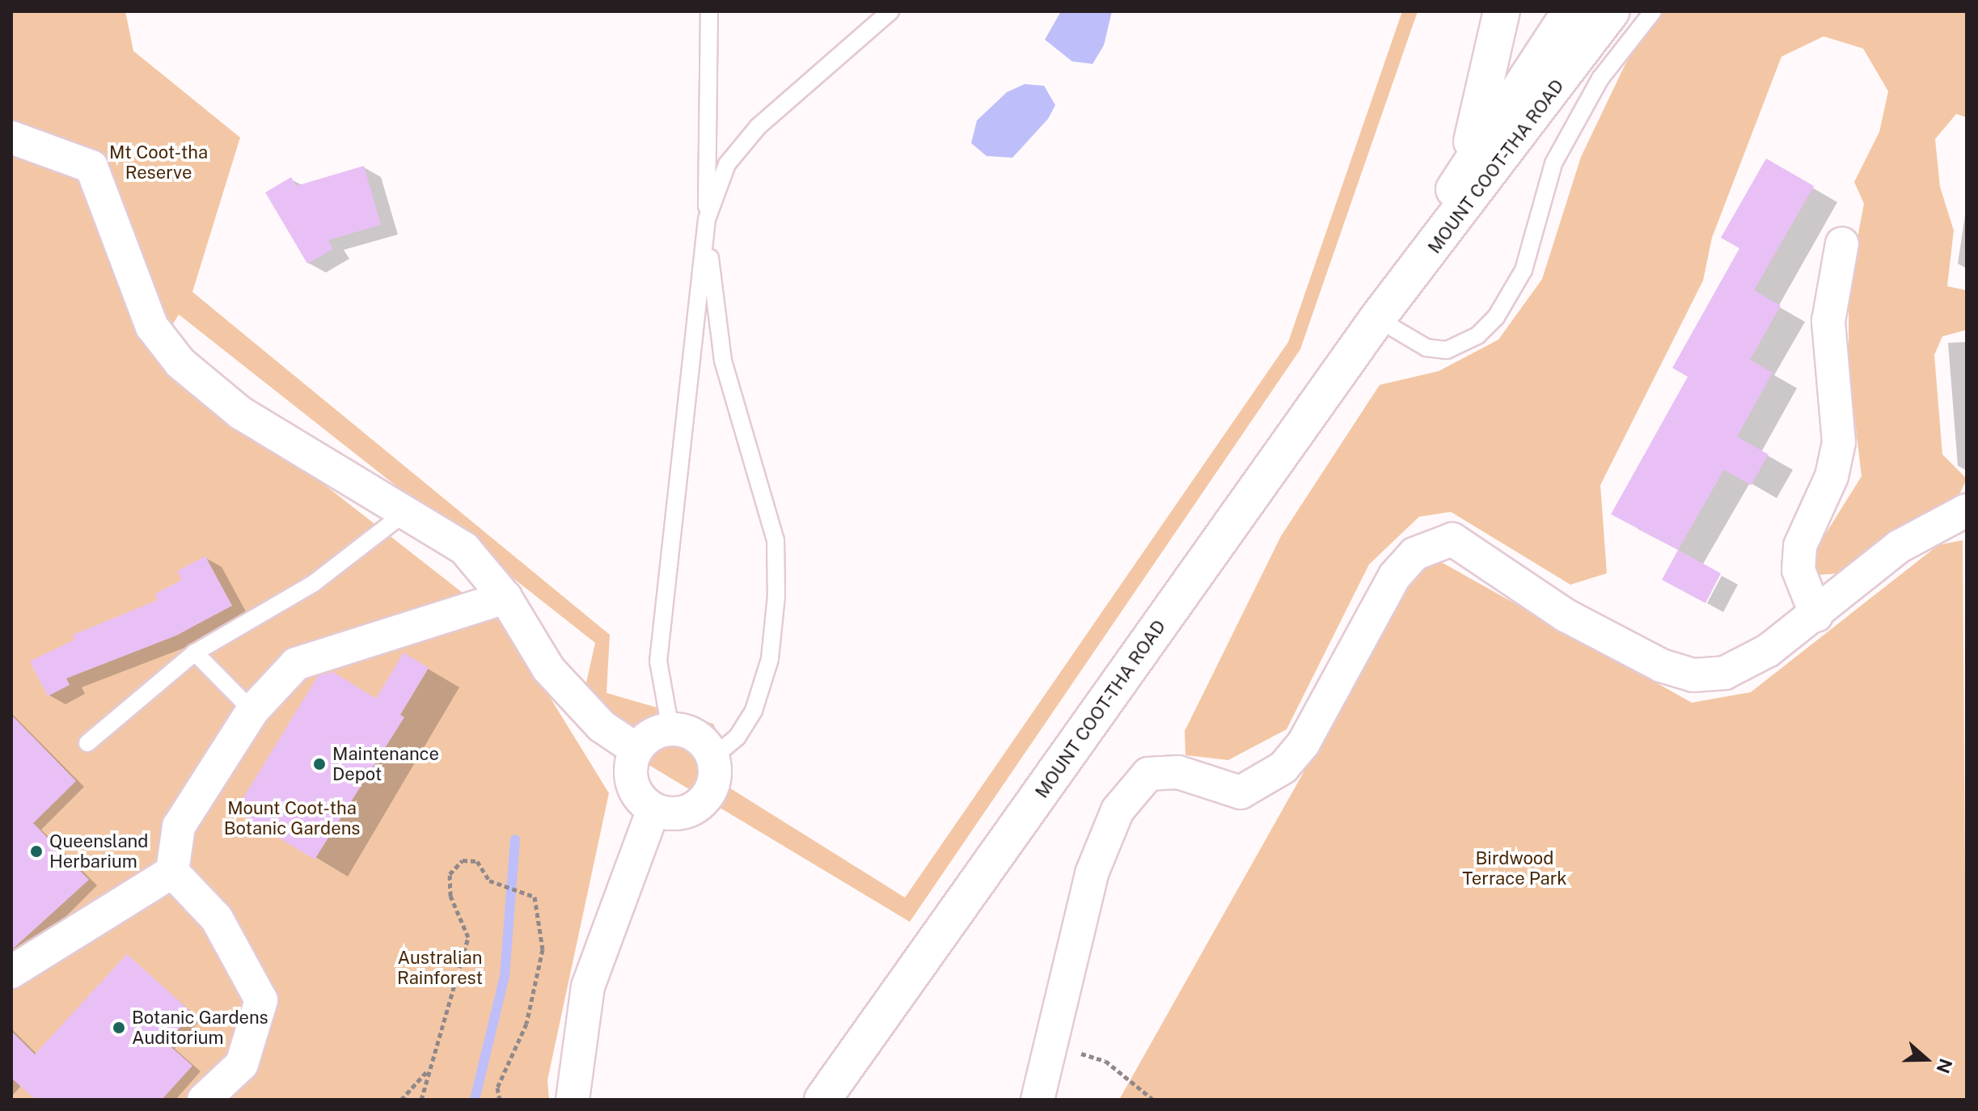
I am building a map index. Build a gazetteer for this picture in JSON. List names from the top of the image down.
{
  "streets": {
    "main road": ["MOUNT COOT-THA ROAD"]
  },
  "parks": [
    "Mt Coot-tha Reserve",
    "Mount Coot-tha Botanic Gardens",
    "Birdwood Terrace Park",
    "Australian Rainforest"
  ],
  "places": ["Maintenance Depot", "Queensland Herbarium", "Botanic Gardens Auditorium"],
  "north": "right"
}
